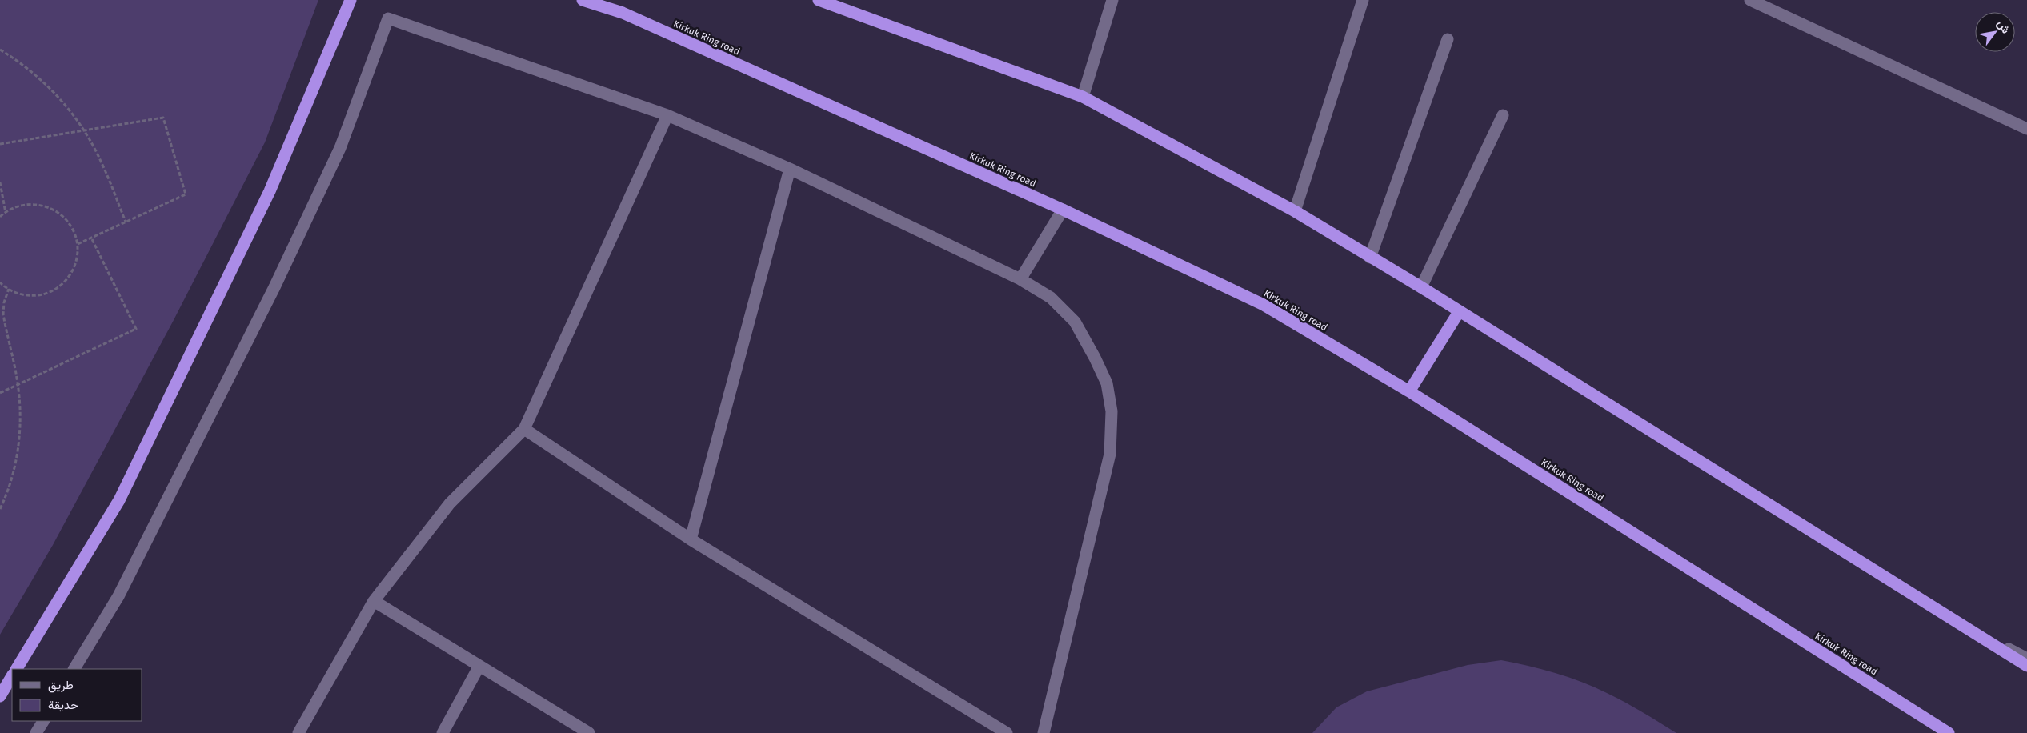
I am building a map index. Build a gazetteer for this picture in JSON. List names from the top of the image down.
{
  "streets": {
    "highway": ["Kirkuk Ring road"]
  },
  "legend": ["طريق", "حديقة"],
  "north": "top right"
}
